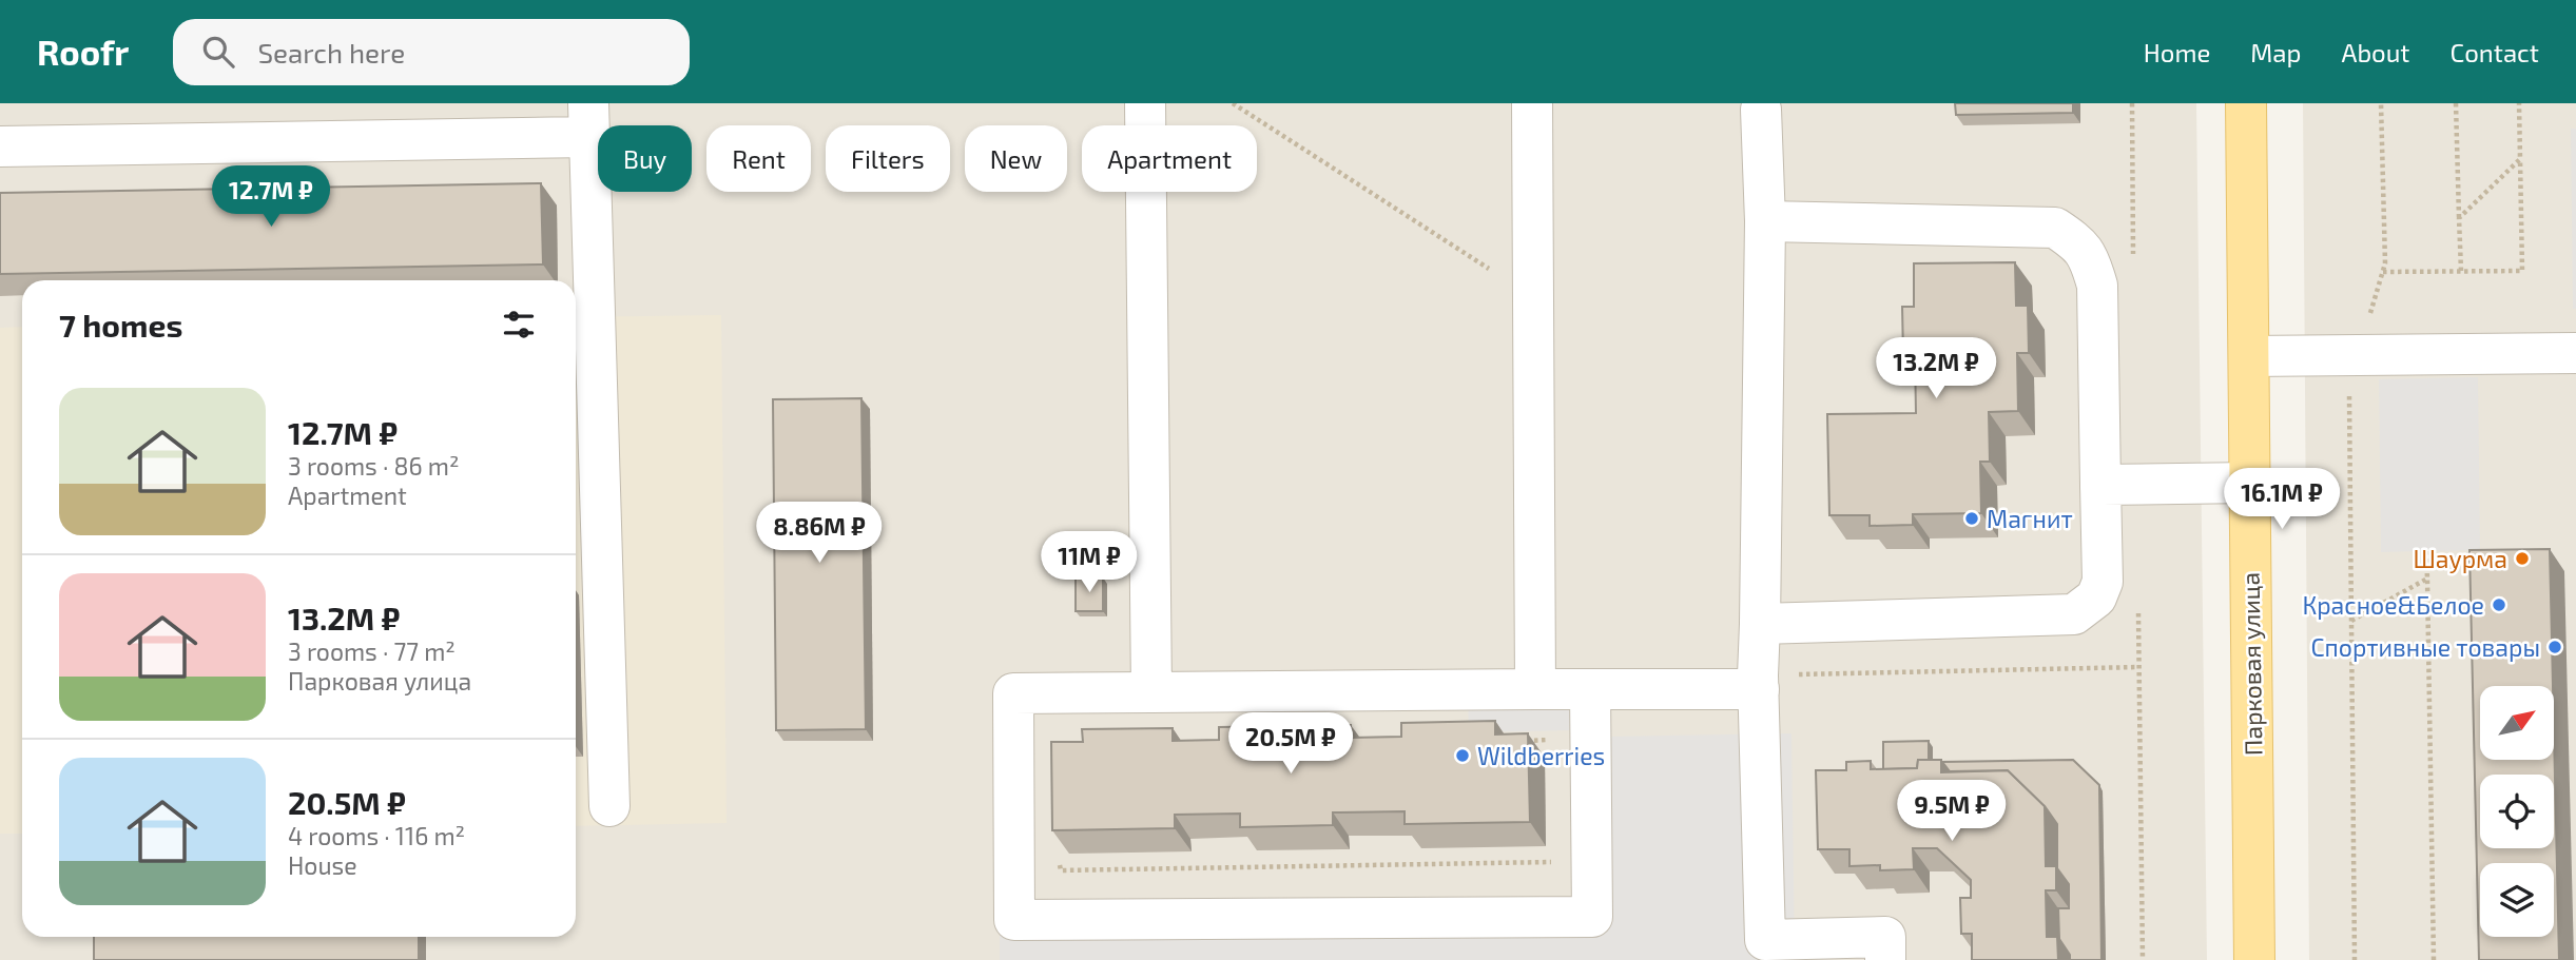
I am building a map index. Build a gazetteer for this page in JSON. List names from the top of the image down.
{
  "streets": {
    "main road": ["Парковая улица"]
  },
  "places": [
    "Магнит",
    "Шаурма",
    "Красное&Белое",
    "Спортивные товары",
    "Wildberries"
  ],
  "north": "top right",
  "page": {
    "header": "Roofr",
    "search": "Search here",
    "nav": [
      "Home",
      "Map",
      "About",
      "Contact"
    ],
    "chip": [
      "Buy",
      "Rent",
      "Filters",
      "New",
      "Apartment"
    ],
    "price": [
      "12.7M ₽",
      "13.2M ₽",
      "16.1M ₽",
      "8.86M ₽",
      "11M ₽",
      "20.5M ₽",
      "9.5M ₽"
    ],
    "heading": "7 homes",
    "list": [
      {
        "name": "12.7M ₽",
        "note": "3 rooms · 86 m² · Apartment"
      },
      {
        "name": "13.2M ₽",
        "note": "3 rooms · 77 m² · Парковая улица"
      },
      {
        "name": "20.5M ₽",
        "note": "4 rooms · 116 m² · House"
      }
    ]
  }
}
